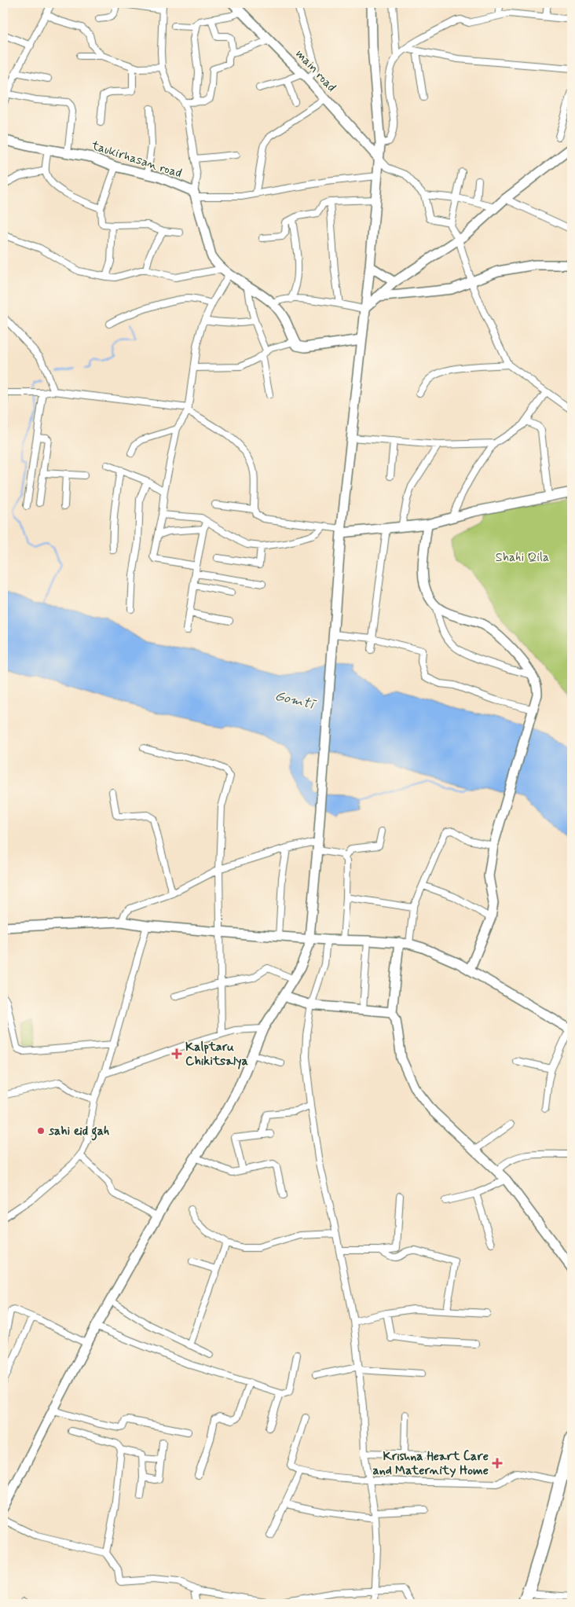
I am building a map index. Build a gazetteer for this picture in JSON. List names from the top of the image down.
{
  "streets": {
    "main road": ["main road", "taukirhasan road"]
  },
  "water": ["Gomtī"],
  "parks": ["Shahi Qila"],
  "places": {
    "health": ["Kalptaru Chikitsalya", "Krishna Heart Care and Maternity Home"],
    "other": ["sahi eid gah"]
  }
}
